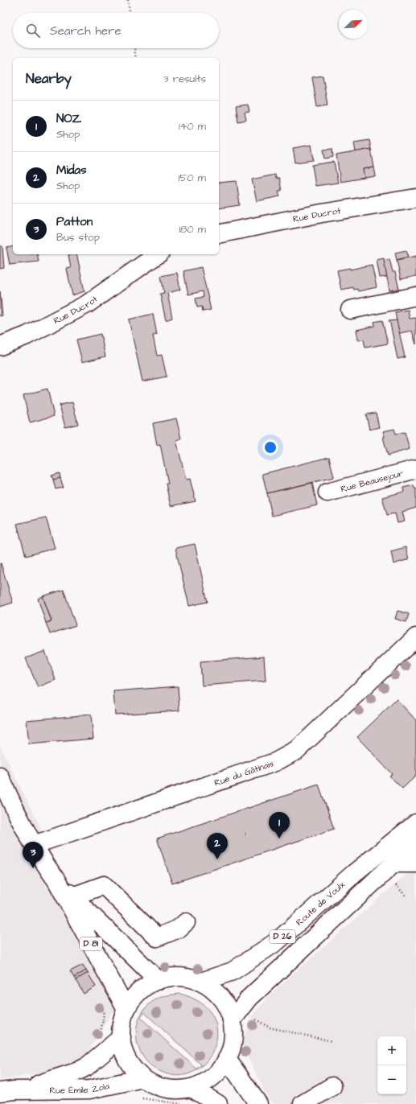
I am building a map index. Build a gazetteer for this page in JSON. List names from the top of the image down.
{
  "streets": {
    "main road": [
      "Rue Ducrot",
      "Rue Beausejour",
      "Rue du Gâtinais",
      "Route de Voulx",
      "D 26",
      "D 81",
      "Rue Émile Zola"
    ]
  },
  "crossings": [
    ["Rue du Gâtinais", "D 81"],
    ["Route de Voulx", "D 26"],
    ["Route de Voulx", "D 81"],
    ["Route de Voulx", "Rue Émile Zola"],
    ["D 26", "D 81"],
    ["D 26", "Rue Émile Zola"],
    ["D 81", "Rue Émile Zola"]
  ],
  "house_numbers": ["1"],
  "north": "top right",
  "page": {
    "search": "Search here",
    "heading": ["Nearby", "3 results"],
    "list": [
      {
        "mark": "1",
        "name": "NOZ",
        "note": "Shop",
        "value": "140 m"
      },
      {
        "mark": "2",
        "name": "Midas",
        "note": "Shop",
        "value": "150 m"
      },
      {
        "mark": "3",
        "name": "Patton",
        "note": "Bus stop",
        "value": "180 m"
      }
    ],
    "pins": ["1", "2", "3"],
    "map_buttons": ["+", "−"]
  }
}
